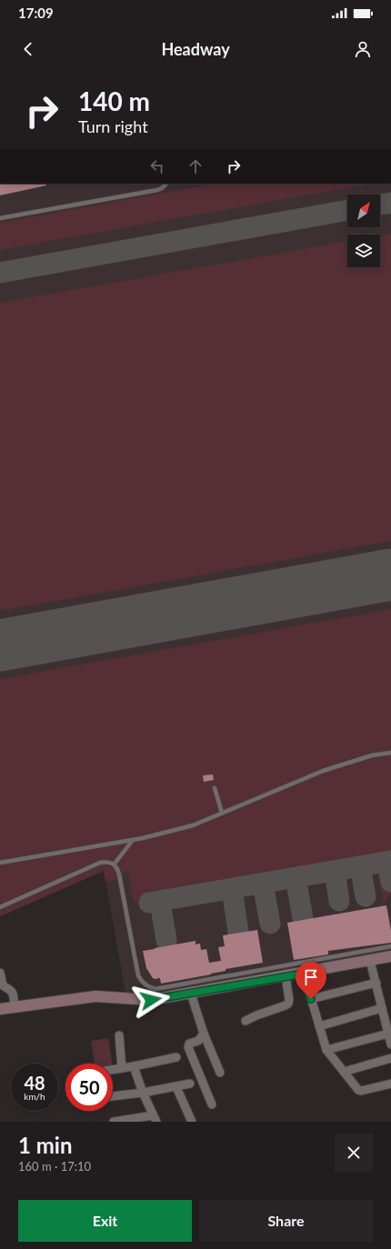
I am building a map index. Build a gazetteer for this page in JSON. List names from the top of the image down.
{
  "north": "top right",
  "page": {
    "status": "17:09",
    "header": "Headway",
    "turn": ["140 m", "Turn right"],
    "speed": "48 km/h",
    "limit": "50",
    "heading": ["1 min", "160 m · 17:10"],
    "buttons": ["Exit", "Share"]
  }
}
